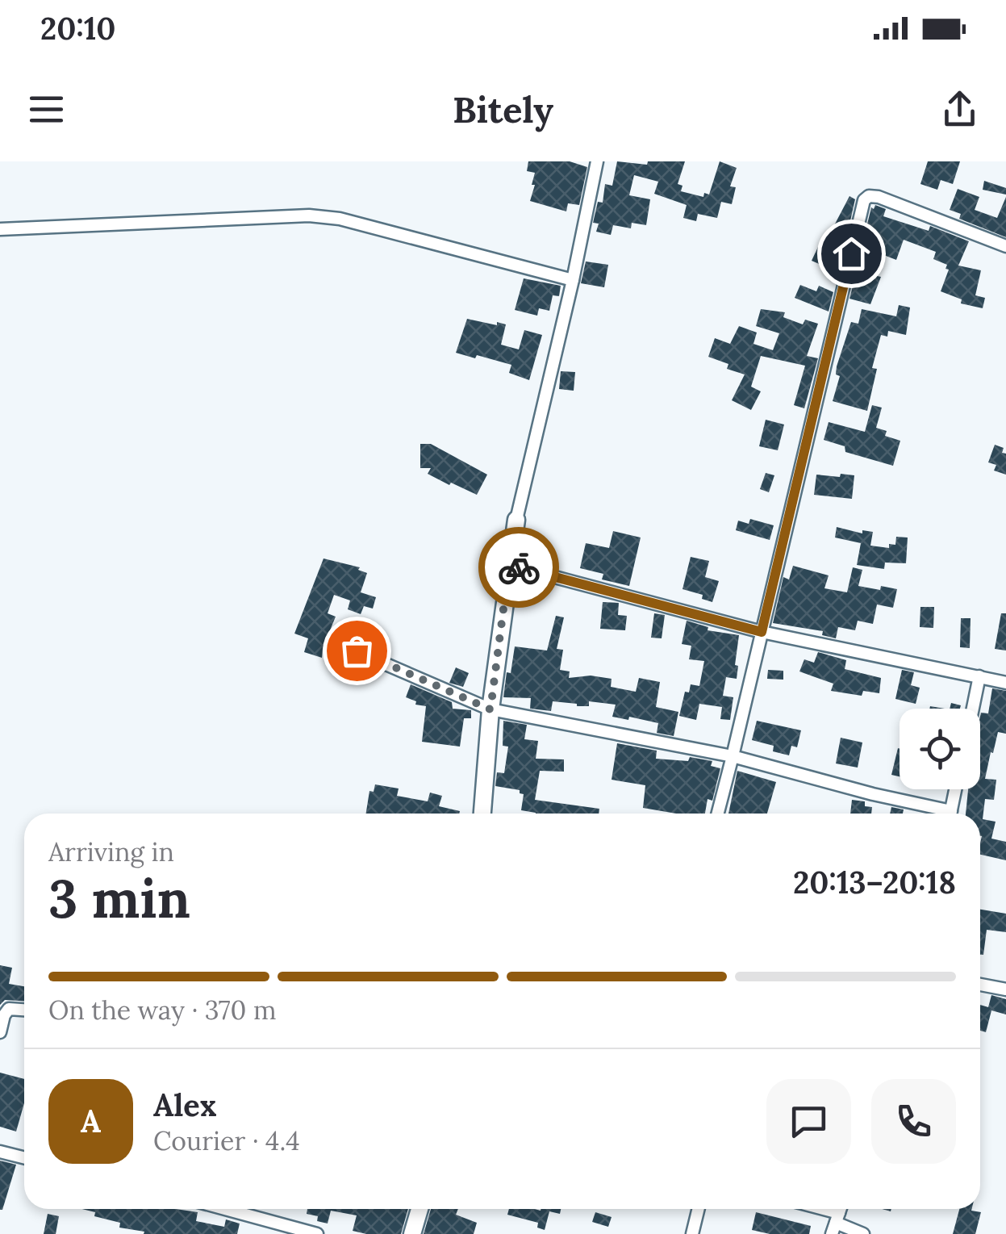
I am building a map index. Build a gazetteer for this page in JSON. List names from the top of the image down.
{
  "page": {
    "status": "20:10",
    "header": "Bitely",
    "heading": ["3 min", "Arriving in", "20:13–20:18"],
    "panel": ["Alex", "Courier · 4.4"],
    "bar": "On the way · 370 m",
    "round": "A"
  }
}
